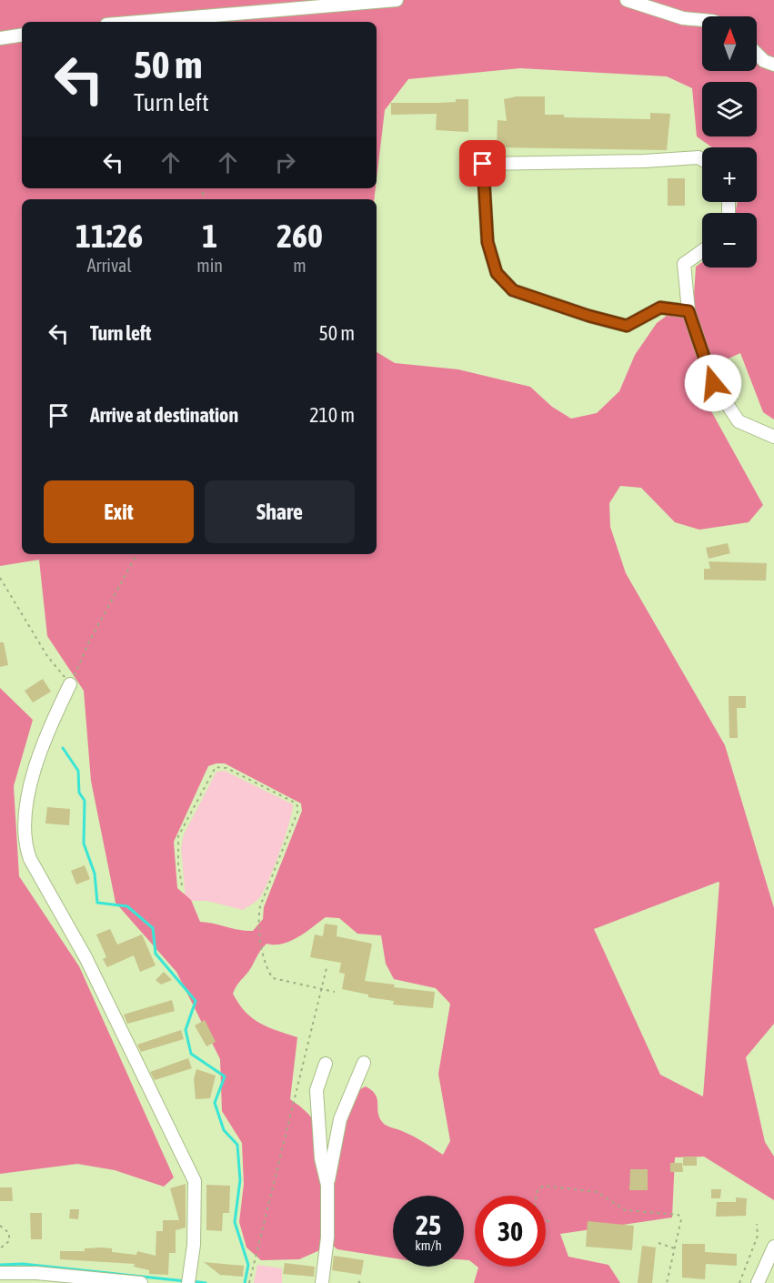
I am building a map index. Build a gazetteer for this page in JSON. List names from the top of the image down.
{
  "north": "top",
  "page": {
    "map_buttons": ["+", "−"],
    "turn": ["50 m", "Turn left"],
    "eta": [
      "11:26",
      "Arrival",
      "1",
      "min",
      "260",
      "m"
    ],
    "list": [
      {
        "name": "Turn left",
        "value": "50 m"
      },
      {
        "name": "Arrive at destination",
        "value": "210 m"
      }
    ],
    "buttons": ["Exit", "Share"],
    "speed": "25 km/h",
    "limit": "30"
  }
}
